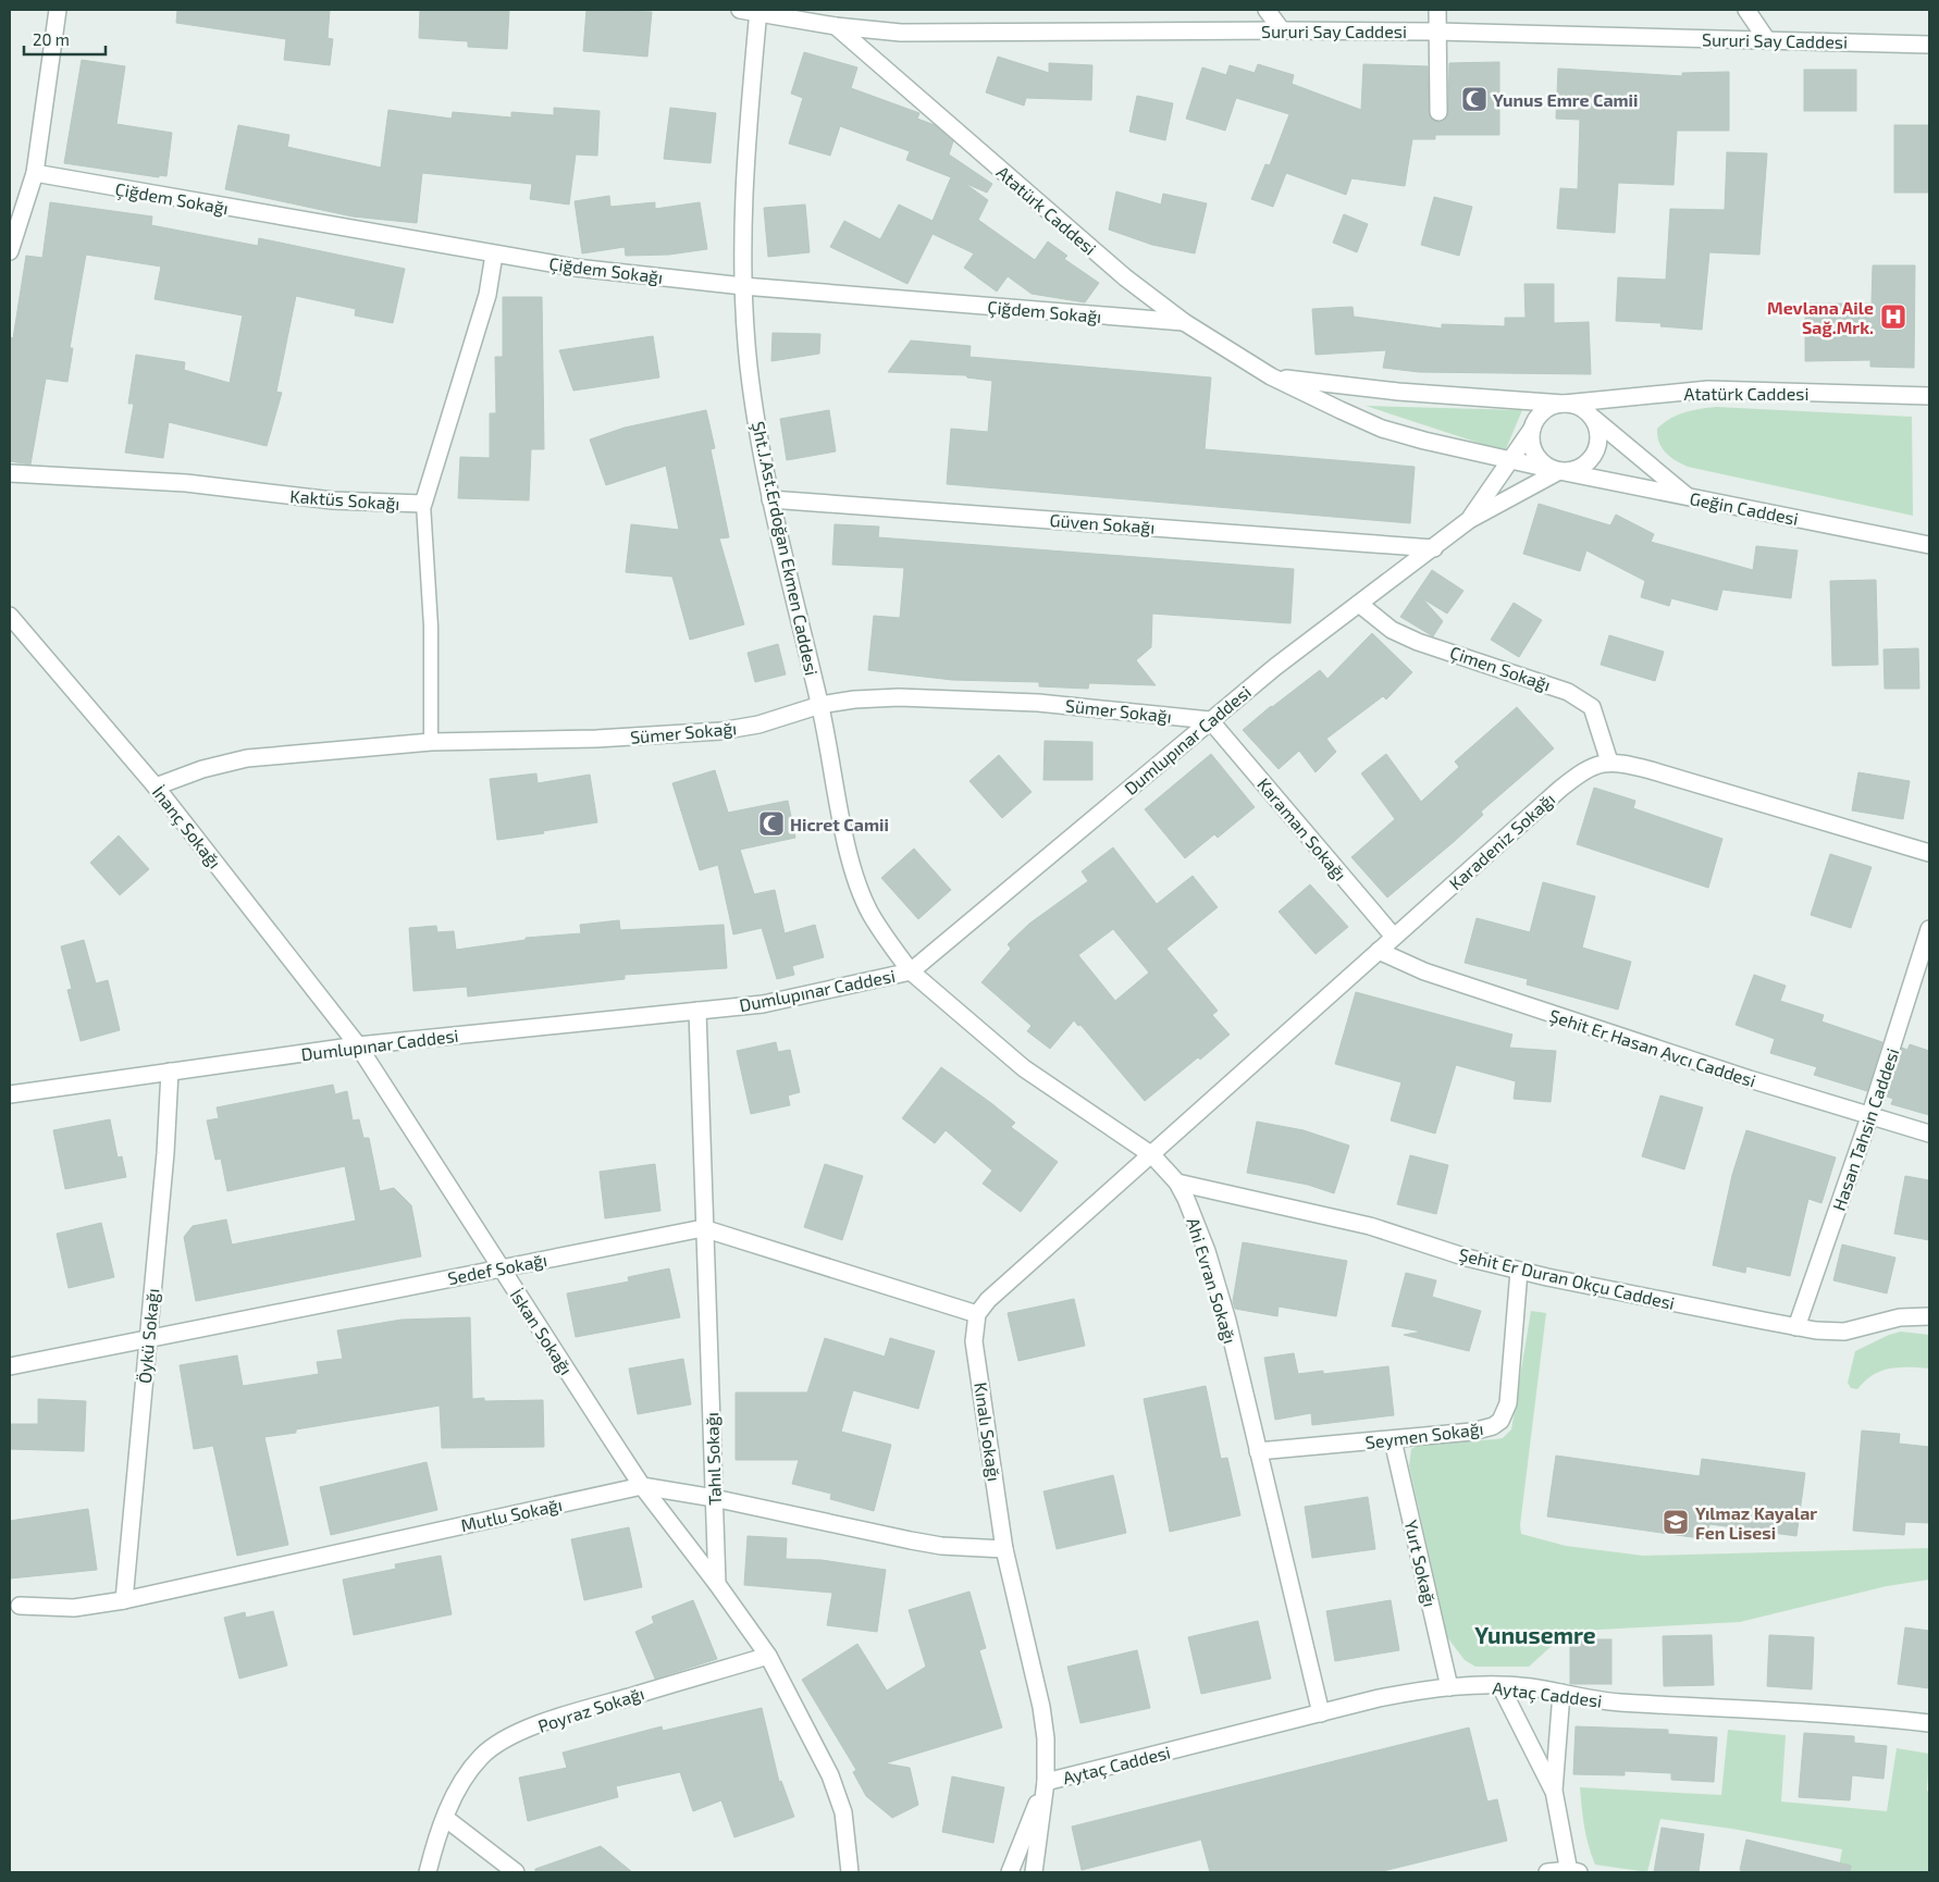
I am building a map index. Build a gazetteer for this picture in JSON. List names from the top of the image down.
{
  "streets": {
    "street": [
      "Sururi Say Caddesi",
      "Çiğdem Sokağı",
      "Atatürk Caddesi",
      "Kaktüs Sokağı",
      "Geğin Caddesi",
      "Güven Sokağı",
      "Şht.J.Ast.Erdoğan Ekmen Caddesi",
      "Çimen Sokağı",
      "Sümer Sokağı",
      "Dumlupınar Caddesi",
      "İnanç Sokağı",
      "Karaman Sokağı",
      "Karadeniz Sokağı",
      "Şehit Er Hasan Avcı Caddesi",
      "Hasan Tahsin Caddesi",
      "Sedef Sokağı",
      "Şehit Er Duran Okçu Caddesi",
      "Ahi Evran Sokağı",
      "İskan Sokağı",
      "Öykü Sokağı",
      "Kınalı Sokağı",
      "Seymen Sokağı",
      "Tahıl Sokağı",
      "Mutlu Sokağı",
      "Yurt Sokağı",
      "Aytaç Caddesi",
      "Poyraz Sokağı"
    ]
  },
  "crossings": [
    ["Sururi Say Caddesi", "Atatürk Caddesi"],
    ["Sururi Say Caddesi", "Şht.J.Ast.Erdoğan Ekmen Caddesi"],
    ["Çiğdem Sokağı", "Atatürk Caddesi"],
    ["Çiğdem Sokağı", "Kaktüs Sokağı"],
    ["Çiğdem Sokağı", "Şht.J.Ast.Erdoğan Ekmen Caddesi"],
    ["Atatürk Caddesi", "Geğin Caddesi"],
    ["Atatürk Caddesi", "Dumlupınar Caddesi"],
    ["Geğin Caddesi", "Dumlupınar Caddesi"],
    ["Güven Sokağı", "Şht.J.Ast.Erdoğan Ekmen Caddesi"],
    ["Güven Sokağı", "Dumlupınar Caddesi"],
    ["Şht.J.Ast.Erdoğan Ekmen Caddesi", "Sümer Sokağı"],
    ["Şht.J.Ast.Erdoğan Ekmen Caddesi", "Dumlupınar Caddesi"],
    ["Şht.J.Ast.Erdoğan Ekmen Caddesi", "Ahi Evran Sokağı"],
    ["Çimen Sokağı", "Dumlupınar Caddesi"],
    ["Çimen Sokağı", "Karadeniz Sokağı"],
    ["Sümer Sokağı", "Dumlupınar Caddesi"],
    ["Sümer Sokağı", "İnanç Sokağı"],
    ["Sümer Sokağı", "Karaman Sokağı"],
    ["Dumlupınar Caddesi", "İnanç Sokağı"],
    ["Dumlupınar Caddesi", "Karaman Sokağı"],
    ["Dumlupınar Caddesi", "Ahi Evran Sokağı"],
    ["Dumlupınar Caddesi", "İskan Sokağı"],
    ["Dumlupınar Caddesi", "Öykü Sokağı"],
    ["Dumlupınar Caddesi", "Tahıl Sokağı"],
    ["İnanç Sokağı", "İskan Sokağı"],
    ["Karaman Sokağı", "Karadeniz Sokağı"],
    ["Karadeniz Sokağı", "Şehit Er Hasan Avcı Caddesi"],
    ["Karadeniz Sokağı", "Ahi Evran Sokağı"],
    ["Şehit Er Hasan Avcı Caddesi", "Hasan Tahsin Caddesi"],
    ["Hasan Tahsin Caddesi", "Şehit Er Duran Okçu Caddesi"],
    ["Sedef Sokağı", "İskan Sokağı"],
    ["Sedef Sokağı", "Öykü Sokağı"],
    ["Sedef Sokağı", "Kınalı Sokağı"],
    ["Sedef Sokağı", "Tahıl Sokağı"],
    ["Şehit Er Duran Okçu Caddesi", "Ahi Evran Sokağı"],
    ["Şehit Er Duran Okçu Caddesi", "Seymen Sokağı"],
    ["Ahi Evran Sokağı", "Seymen Sokağı"],
    ["Ahi Evran Sokağı", "Aytaç Caddesi"],
    ["İskan Sokağı", "Tahıl Sokağı"],
    ["İskan Sokağı", "Mutlu Sokağı"],
    ["Öykü Sokağı", "Mutlu Sokağı"],
    ["Kınalı Sokağı", "Mutlu Sokağı"],
    ["Kınalı Sokağı", "Aytaç Caddesi"],
    ["Seymen Sokağı", "Yurt Sokağı"],
    ["Tahıl Sokağı", "Mutlu Sokağı"],
    ["Yurt Sokağı", "Aytaç Caddesi"]
  ],
  "districts": ["Yunusemre"],
  "places": {
    "mosque": ["Yunus Emre Camii", "Hicret Camii"],
    "hospital": ["Mevlana Aile Sağ.Mrk."],
    "school or university": ["Yılmaz Kayalar Fen Lisesi"]
  },
  "scale_bar": "20 m"
}
